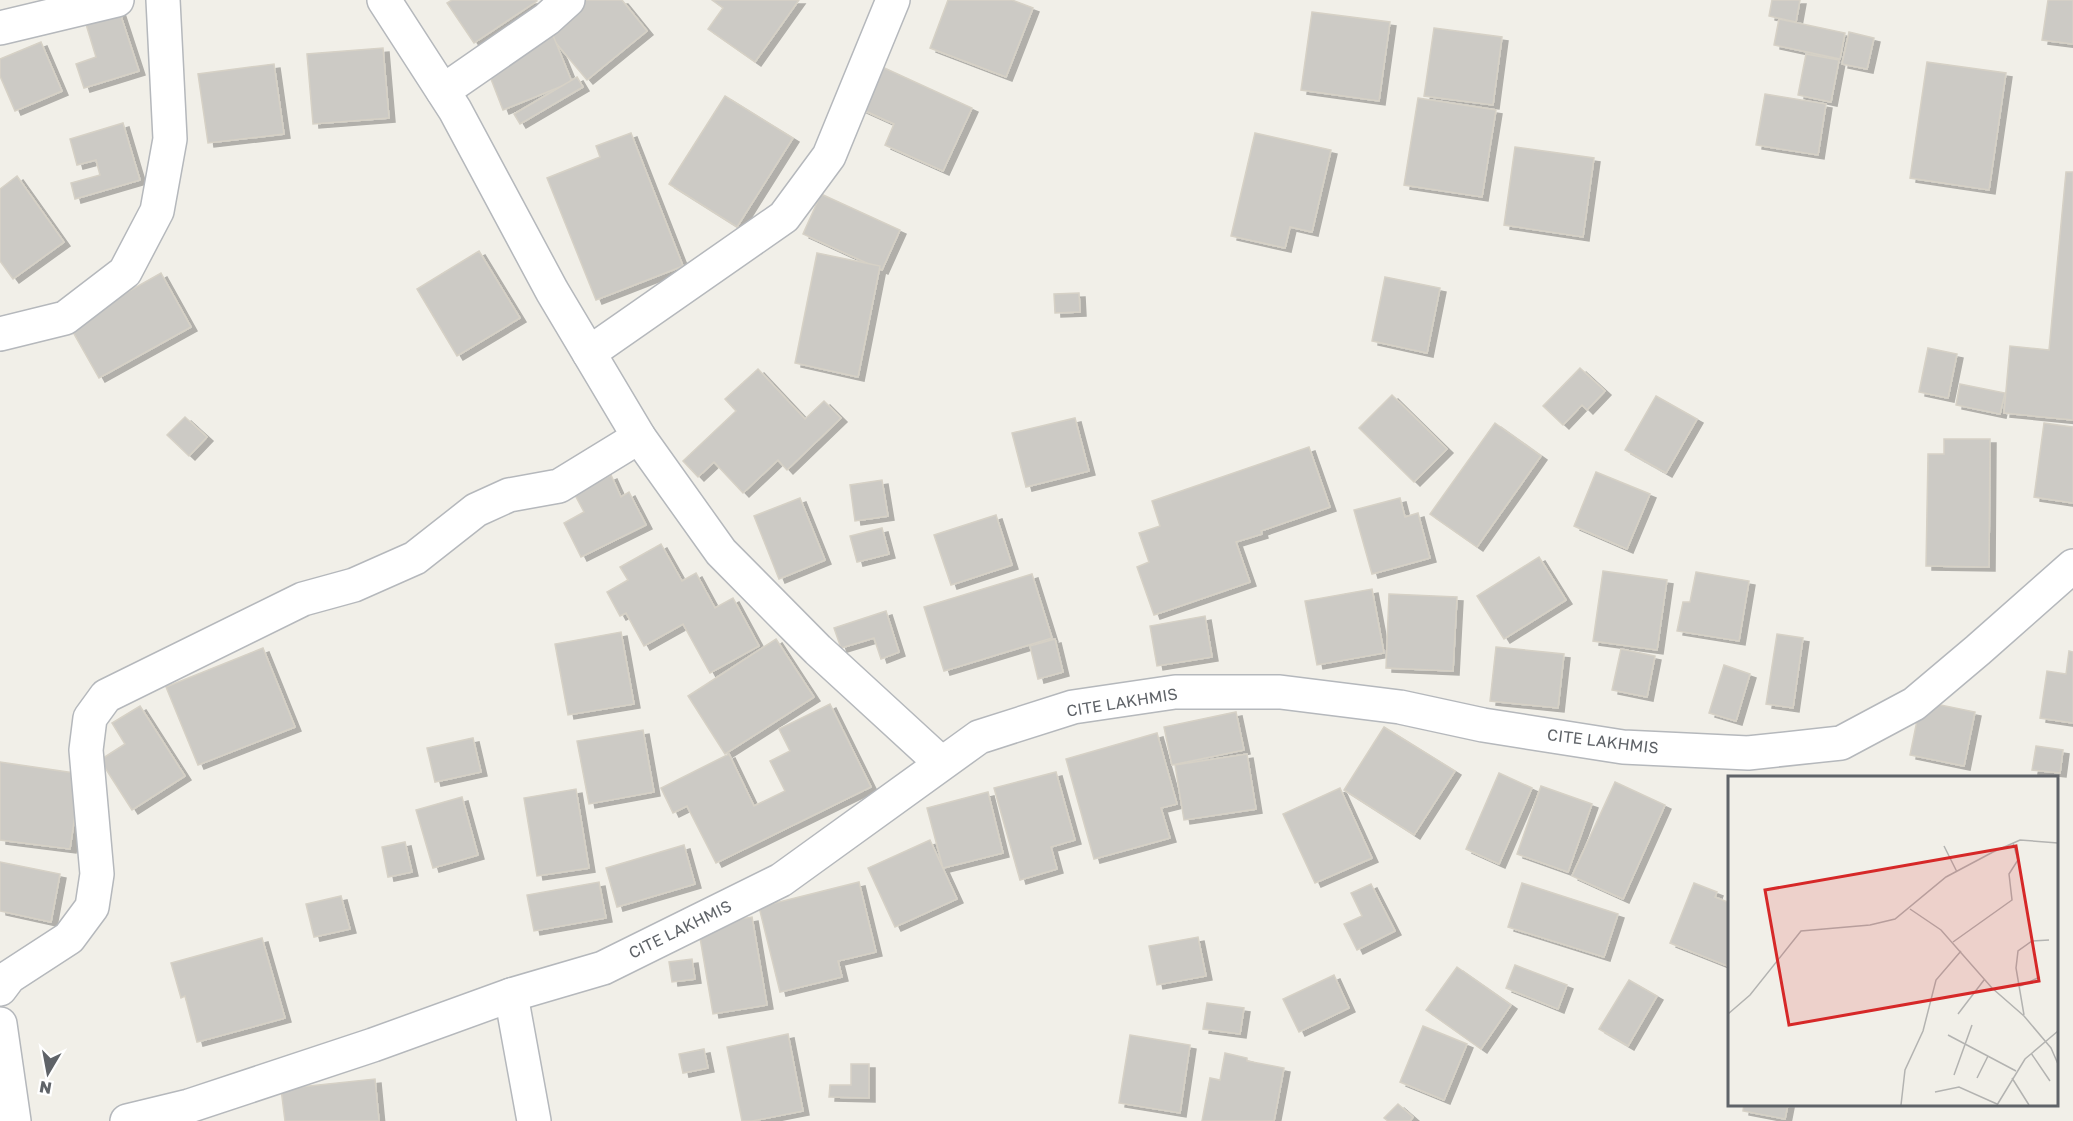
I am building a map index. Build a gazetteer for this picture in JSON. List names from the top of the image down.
{
  "streets": {
    "street": ["CITE LAKHMIS"]
  },
  "north": "bottom"
}
